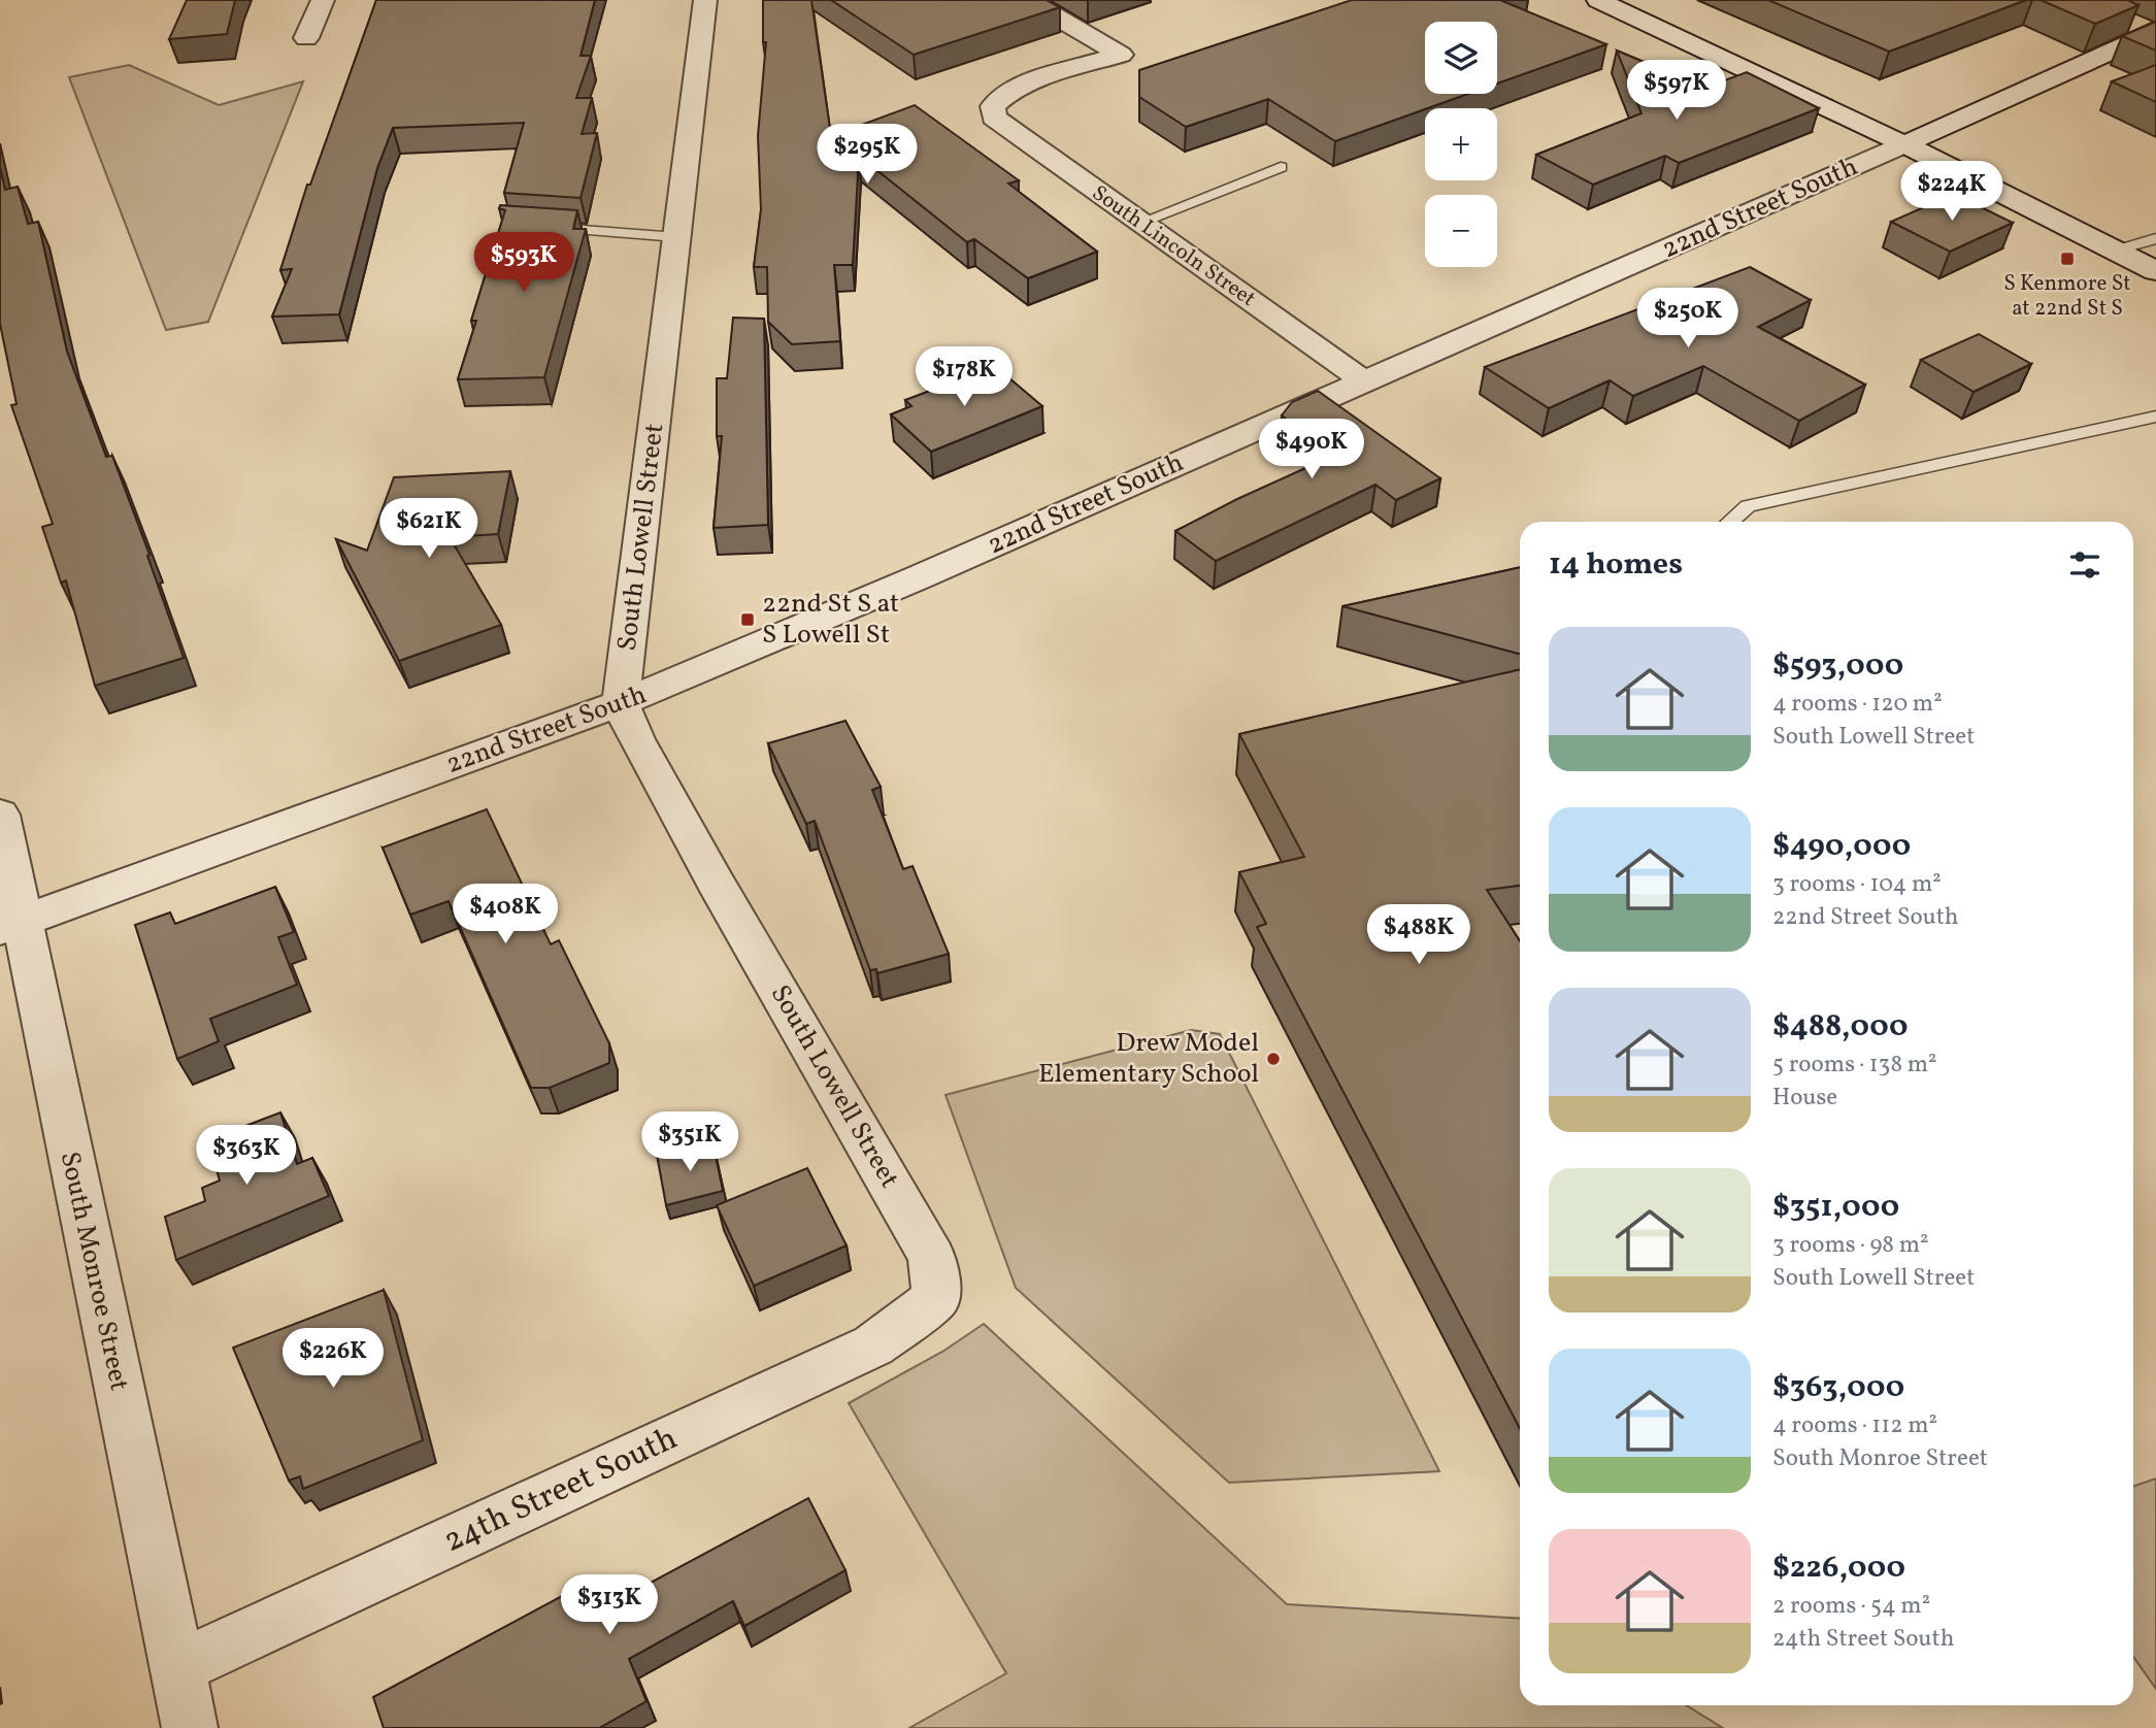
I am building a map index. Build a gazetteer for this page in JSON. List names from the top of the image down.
{
  "streets": {
    "street": [
      "22nd Street South",
      "South Lincoln Street",
      "South Lowell Street",
      "South Monroe Street",
      "24th Street South"
    ]
  },
  "crossings": [
    ["22nd Street South", "South Lincoln Street"],
    ["22nd Street South", "South Lowell Street"],
    ["22nd Street South", "South Monroe Street"],
    ["South Lowell Street", "24th Street South"],
    ["South Monroe Street", "24th Street South"]
  ],
  "places": {
    "transit": ["S Kenmore St at 22nd St S", "22nd St S at S Lowell St"],
    "other": ["Drew Model Elementary School"]
  },
  "page": {
    "map_buttons": ["+", "−"],
    "price": [
      "$597K",
      "$295K",
      "$224K",
      "$593K",
      "$250K",
      "$178K",
      "$490K",
      "$621K",
      "$408K",
      "$488K",
      "$351K",
      "$363K",
      "$226K",
      "$313K"
    ],
    "heading": "14 homes",
    "list": [
      {
        "name": "$593,000",
        "note": "4 rooms · 120 m² · South Lowell Street"
      },
      {
        "name": "$490,000",
        "note": "3 rooms · 104 m² · 22nd Street South"
      },
      {
        "name": "$488,000",
        "note": "5 rooms · 138 m² · House"
      },
      {
        "name": "$351,000",
        "note": "3 rooms · 98 m² · South Lowell Street"
      },
      {
        "name": "$363,000",
        "note": "4 rooms · 112 m² · South Monroe Street"
      },
      {
        "name": "$226,000",
        "note": "2 rooms · 54 m² · 24th Street South"
      }
    ]
  }
}
